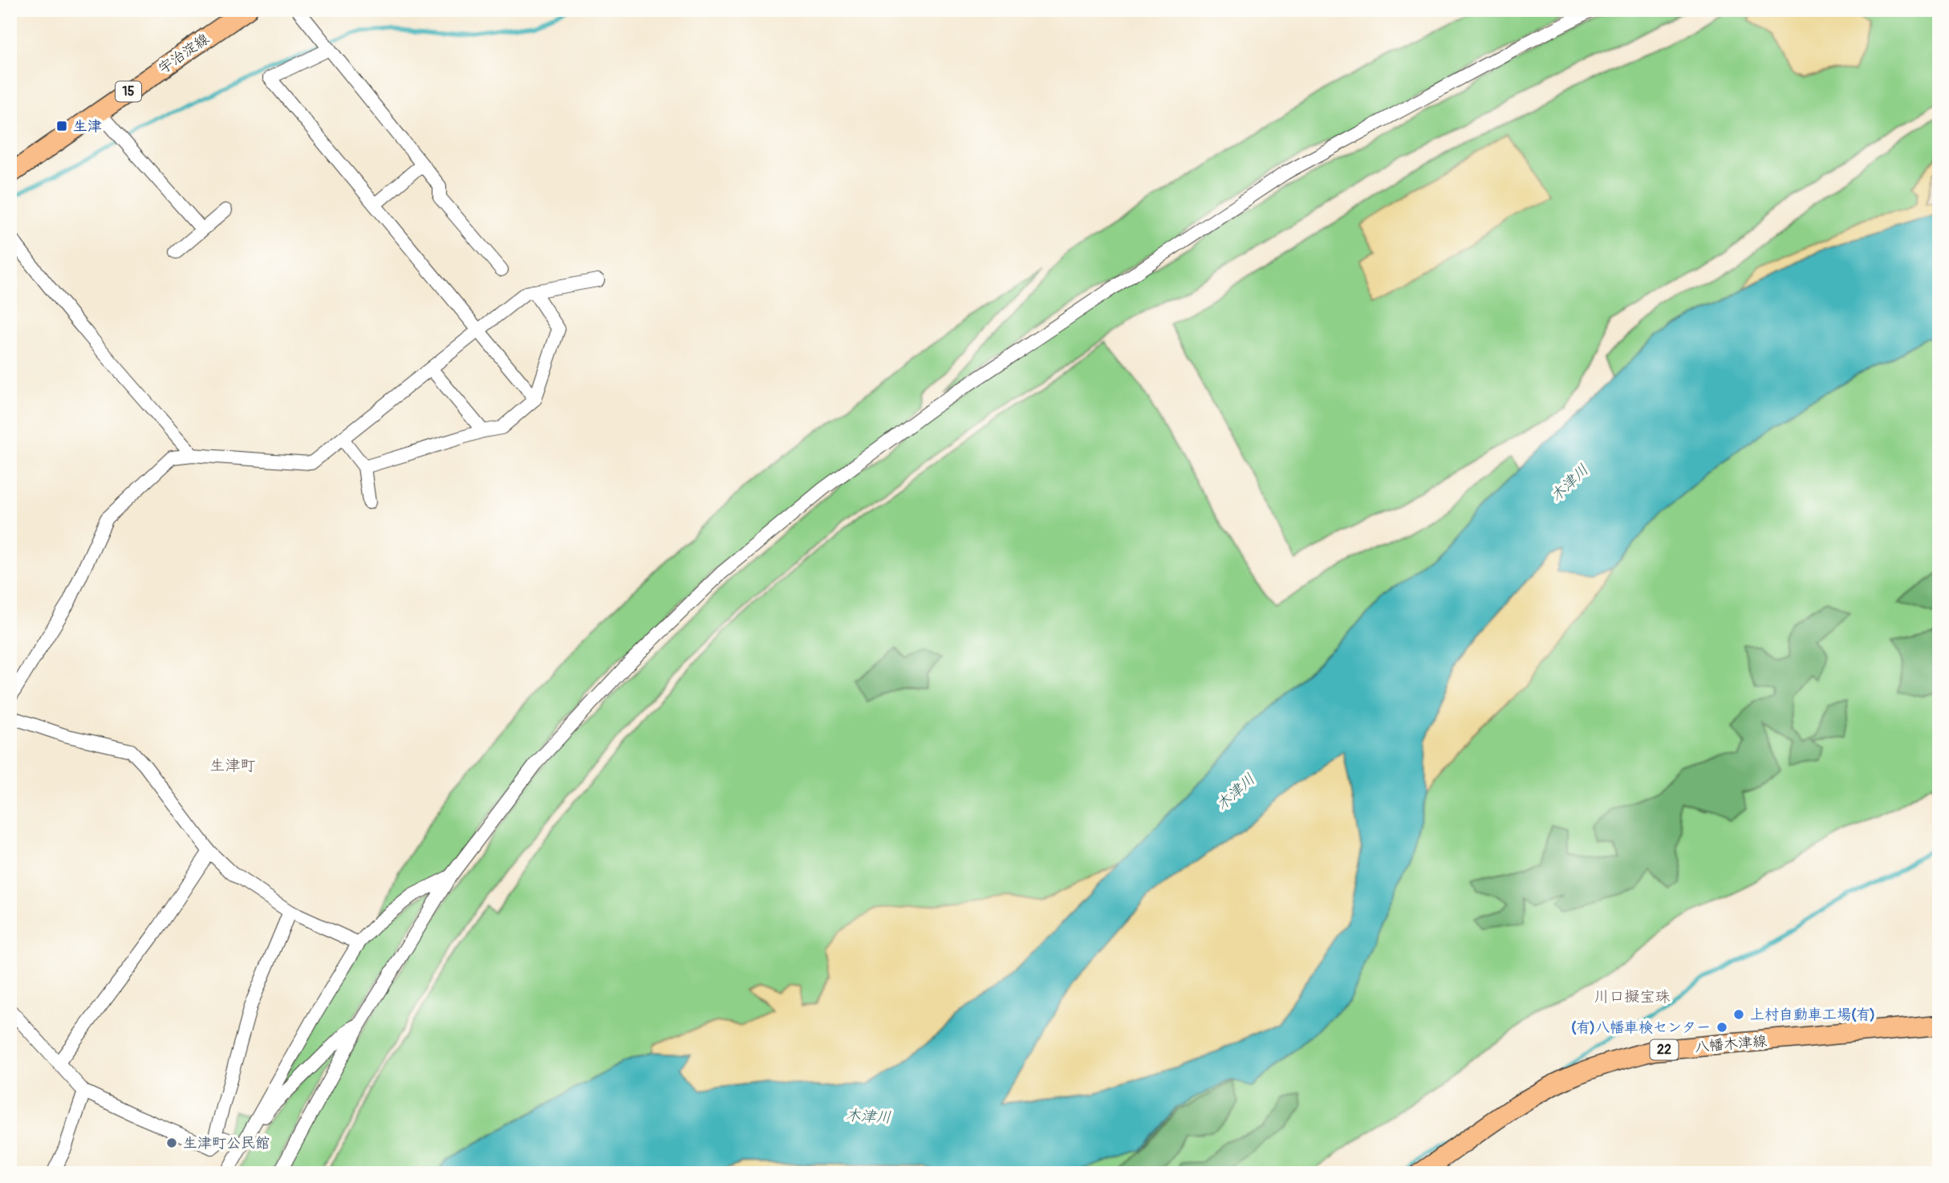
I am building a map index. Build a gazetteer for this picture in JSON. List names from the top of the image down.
{
  "streets": {
    "main road": [
      "宇治淀線",
      "15",
      "八幡木津線",
      "22"
    ]
  },
  "districts": ["生津町", "川口擬宝珠"],
  "water": ["木津川"],
  "places": {
    "transit": ["生津"],
    "other": ["上村自動車工場(有)", "(有)八幡車検センター", "生津町公民館"]
  }
}
